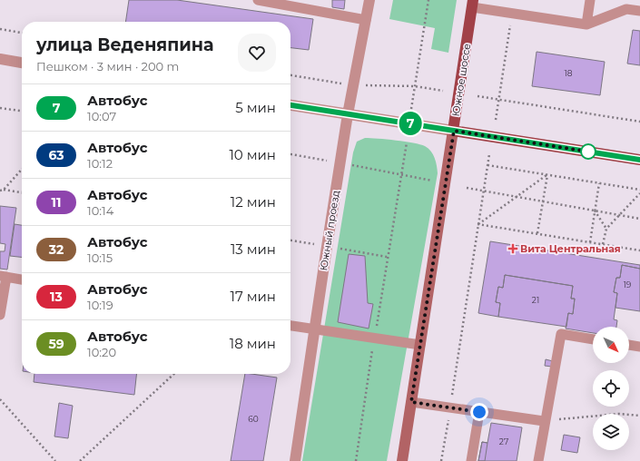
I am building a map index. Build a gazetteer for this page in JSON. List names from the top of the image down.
{
  "streets": {
    "main road": ["Южное шоссе"],
    "street": ["Южный проезд"]
  },
  "places": {
    "health": ["Вита Центральная"]
  },
  "lines": ["bus line 7"],
  "house_numbers": [
    "18",
    "19",
    "21",
    "60",
    "27"
  ],
  "north": "bottom right",
  "page": {
    "on_map": "7",
    "heading": ["улица Веденяпина", "Пешком · 3 мин · 200 m"],
    "list": [
      {
        "mark": "7",
        "name": "Автобус",
        "note": "10:07",
        "value": "5 мин"
      },
      {
        "mark": "63",
        "name": "Автобус",
        "note": "10:12",
        "value": "10 мин"
      },
      {
        "mark": "11",
        "name": "Автобус",
        "note": "10:14",
        "value": "12 мин"
      },
      {
        "mark": "32",
        "name": "Автобус",
        "note": "10:15",
        "value": "13 мин"
      },
      {
        "mark": "13",
        "name": "Автобус",
        "note": "10:19",
        "value": "17 мин"
      },
      {
        "mark": "59",
        "name": "Автобус",
        "note": "10:20",
        "value": "18 мин"
      }
    ]
  }
}
